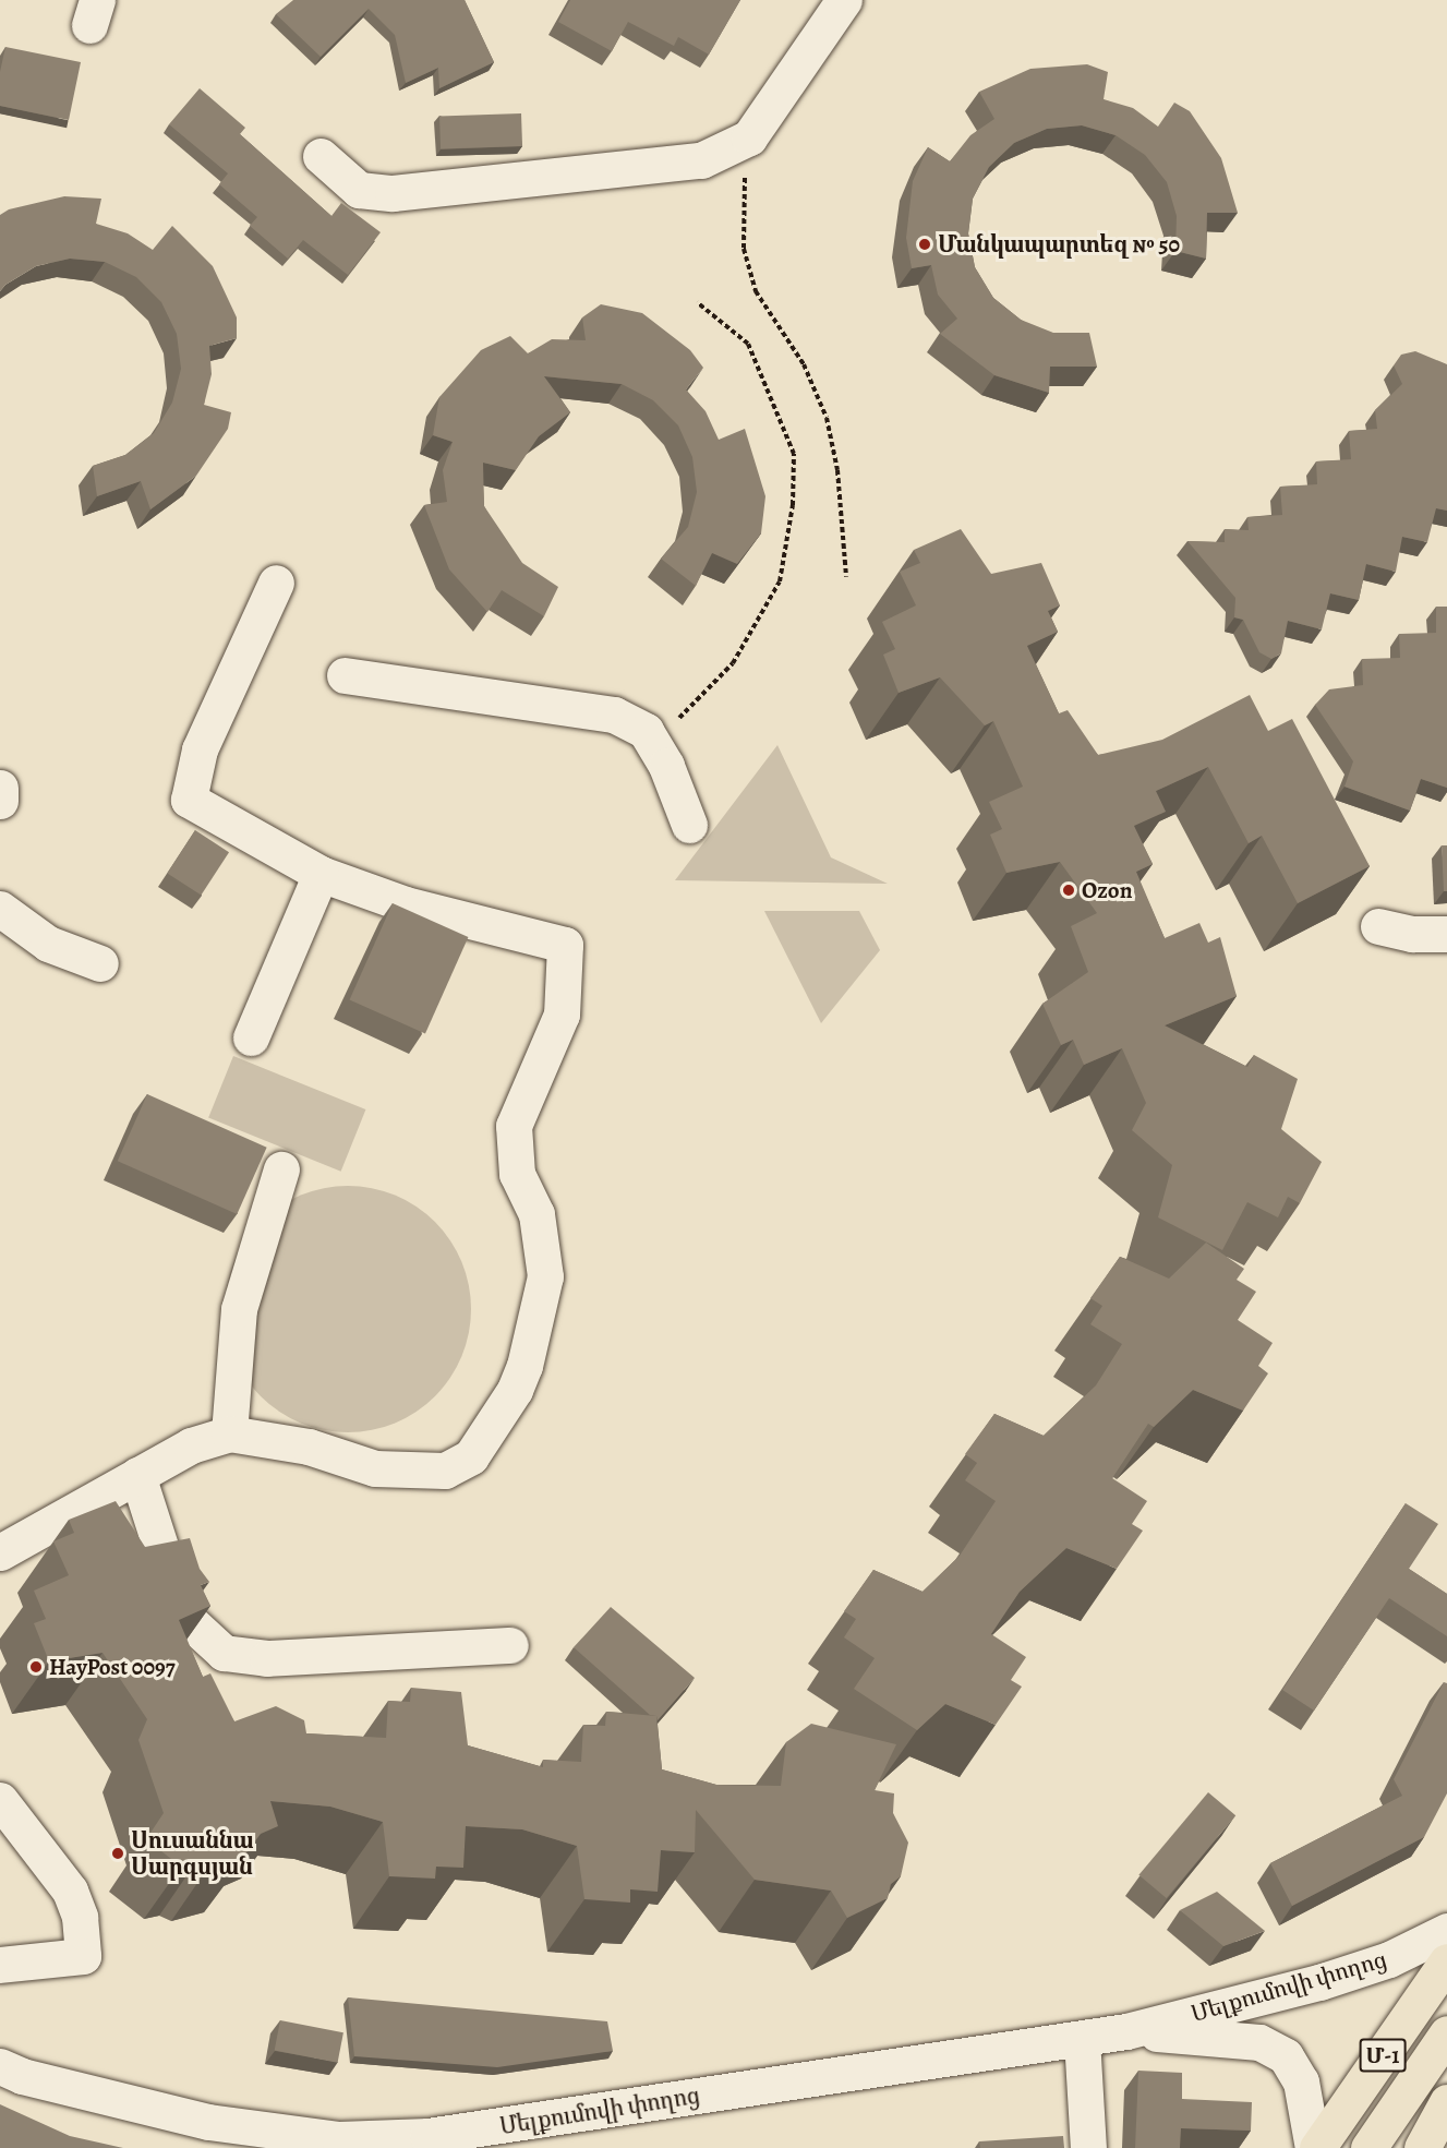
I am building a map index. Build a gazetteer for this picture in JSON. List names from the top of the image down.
{
  "streets": {
    "highway": ["Մ-1"],
    "street": ["Մելքումովի փողոց"]
  },
  "crossings": [
    ["Մելքումովի փողոց", "Մ-1"]
  ],
  "places": [
    "Մանկապարտեզ № 50",
    "Ozon",
    "HayPost 0097",
    "Սուսաննա Սարգսյան"
  ]
}
